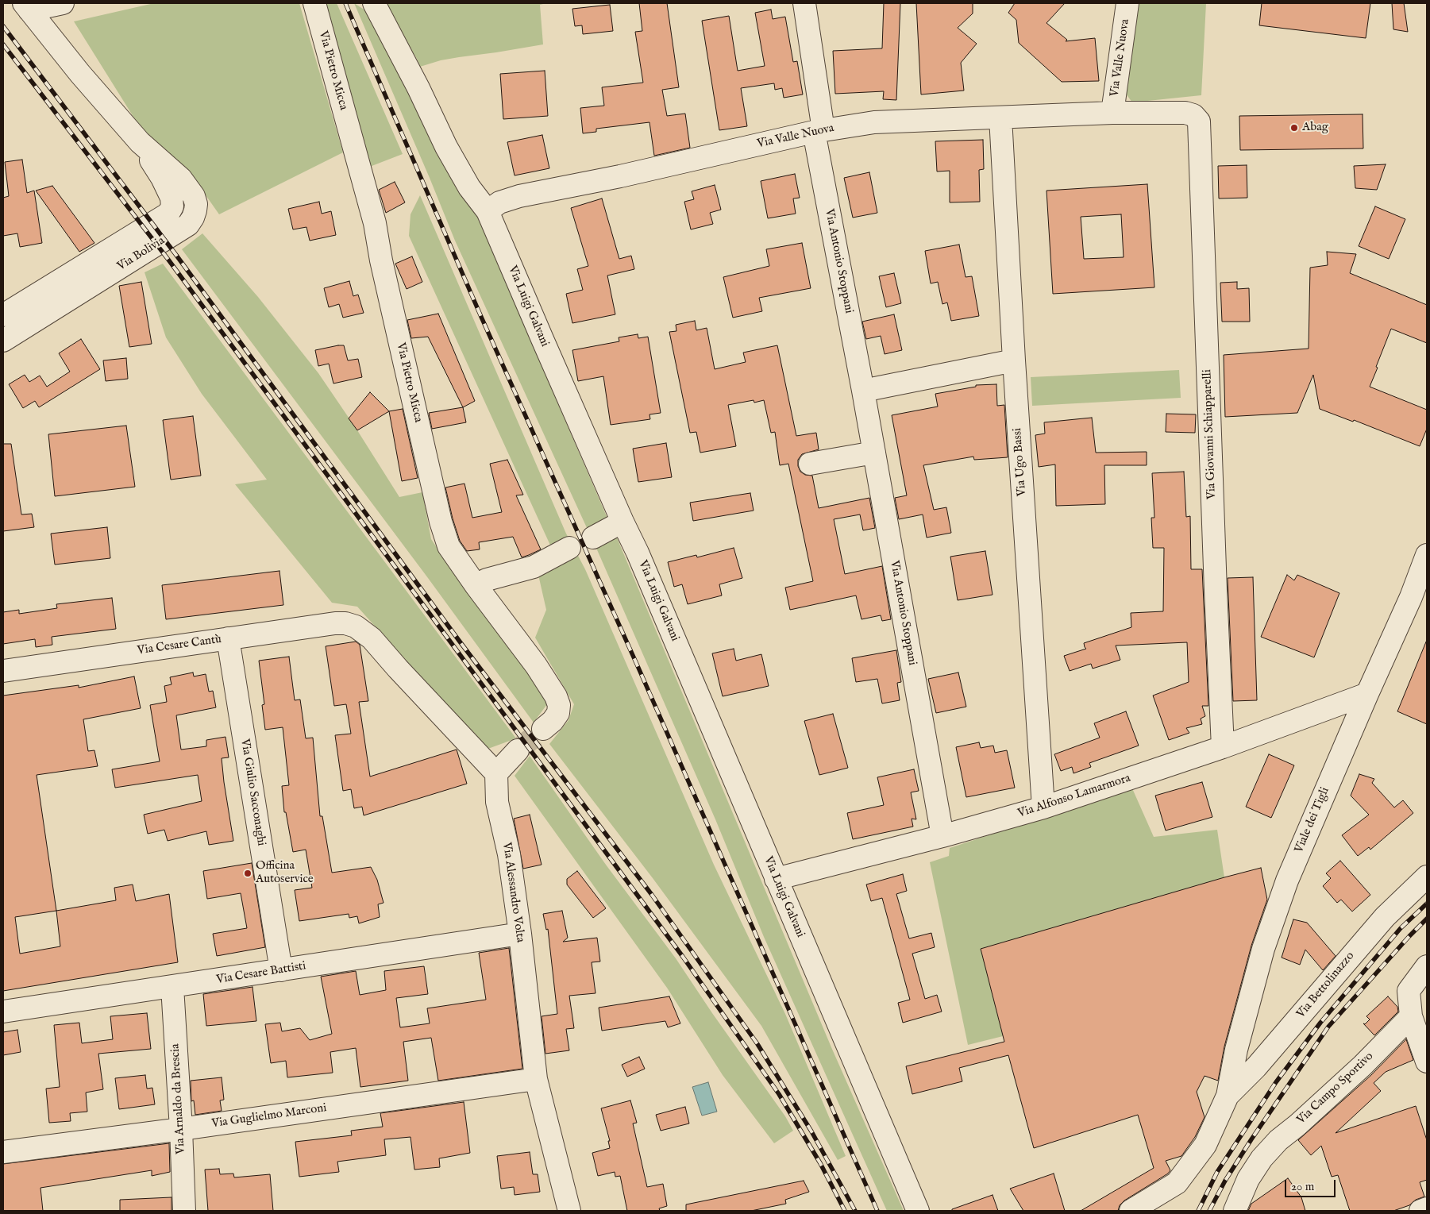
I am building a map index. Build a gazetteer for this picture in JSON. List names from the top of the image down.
{
  "streets": {
    "street": [
      "Via Valle Nuova",
      "Via Pietro Micca",
      "Via Bolivia",
      "Via Antonio Stoppani",
      "Via Luigi Galvani",
      "Via Giovanni Schiapparelli",
      "Via Ugo Bassi",
      "Via Cesare Cantù",
      "Via Giulio Sacconaghi",
      "Via Alfonso Lamarmora",
      "Viale dei Tigli",
      "Via Alessandro Volta",
      "Via Cesare Battisti",
      "Via Bettolinazzo",
      "Via Campo Sportivo",
      "Via Arnaldo da Brescia",
      "Via Guglielmo Marconi"
    ]
  },
  "crossings": [
    ["Via Valle Nuova", "Via Antonio Stoppani"],
    ["Via Valle Nuova", "Via Luigi Galvani"],
    ["Via Valle Nuova", "Via Giovanni Schiapparelli"],
    ["Via Valle Nuova", "Via Ugo Bassi"],
    ["Via Antonio Stoppani", "Via Alfonso Lamarmora"],
    ["Via Luigi Galvani", "Via Alfonso Lamarmora"],
    ["Via Giovanni Schiapparelli", "Via Alfonso Lamarmora"],
    ["Via Ugo Bassi", "Via Alfonso Lamarmora"],
    ["Via Cesare Cantù", "Via Giulio Sacconaghi"],
    ["Via Cesare Cantù", "Via Alessandro Volta"],
    ["Via Giulio Sacconaghi", "Via Cesare Battisti"],
    ["Via Alfonso Lamarmora", "Viale dei Tigli"],
    ["Viale dei Tigli", "Via Bettolinazzo"],
    ["Via Alessandro Volta", "Via Cesare Battisti"],
    ["Via Alessandro Volta", "Via Guglielmo Marconi"],
    ["Via Cesare Battisti", "Via Arnaldo da Brescia"],
    ["Via Arnaldo da Brescia", "Via Guglielmo Marconi"]
  ],
  "places": ["Abag", "Officina Autoservice"],
  "scale_bar": "20 m"
}
